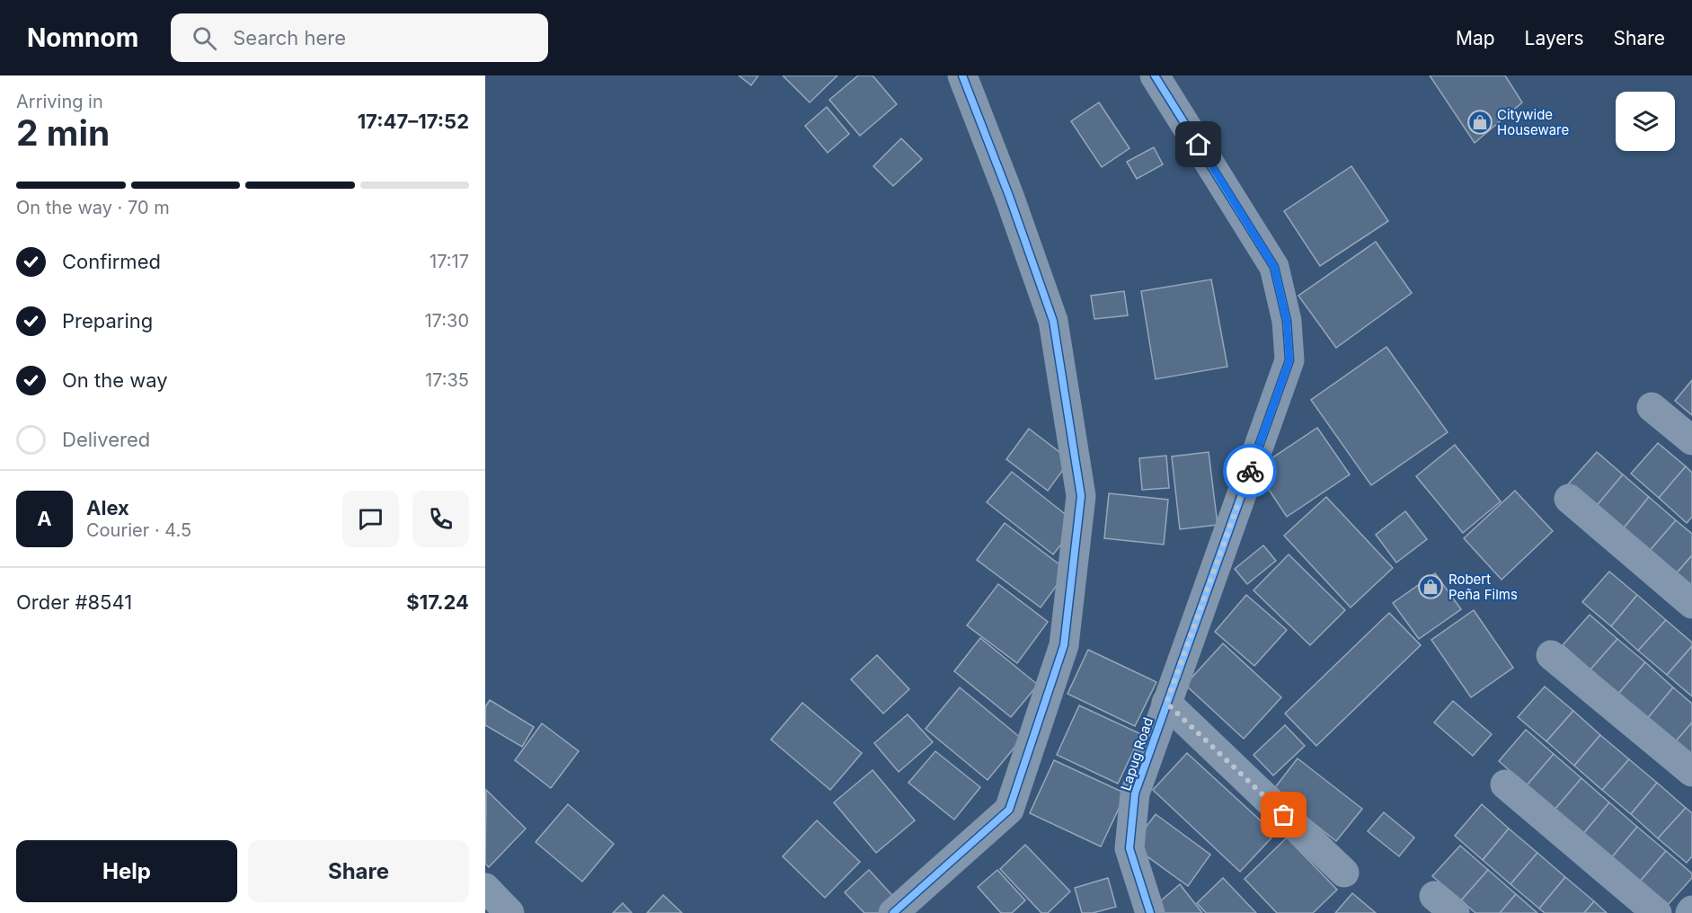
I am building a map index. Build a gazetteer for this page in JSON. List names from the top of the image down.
{
  "streets": {
    "street": ["Lapug Road"]
  },
  "places": {
    "shop": ["Citywide Houseware", "Robert Peña Films"]
  },
  "page": {
    "header": "Nomnom",
    "search": "Search here",
    "nav": ["Map", "Layers", "Share"],
    "heading": ["2 min", "Arriving in", "17:47–17:52"],
    "panel": [
      "Alex",
      "Courier · 4.5",
      "Order #8541",
      "$17.24"
    ],
    "bar": "On the way · 70 m",
    "list": [
      ["Confirmed", "17:17"],
      ["Preparing", "17:30"],
      ["On the way", "17:35"],
      "Delivered"
    ],
    "round": "A",
    "buttons": ["Help", "Share"]
  }
}
